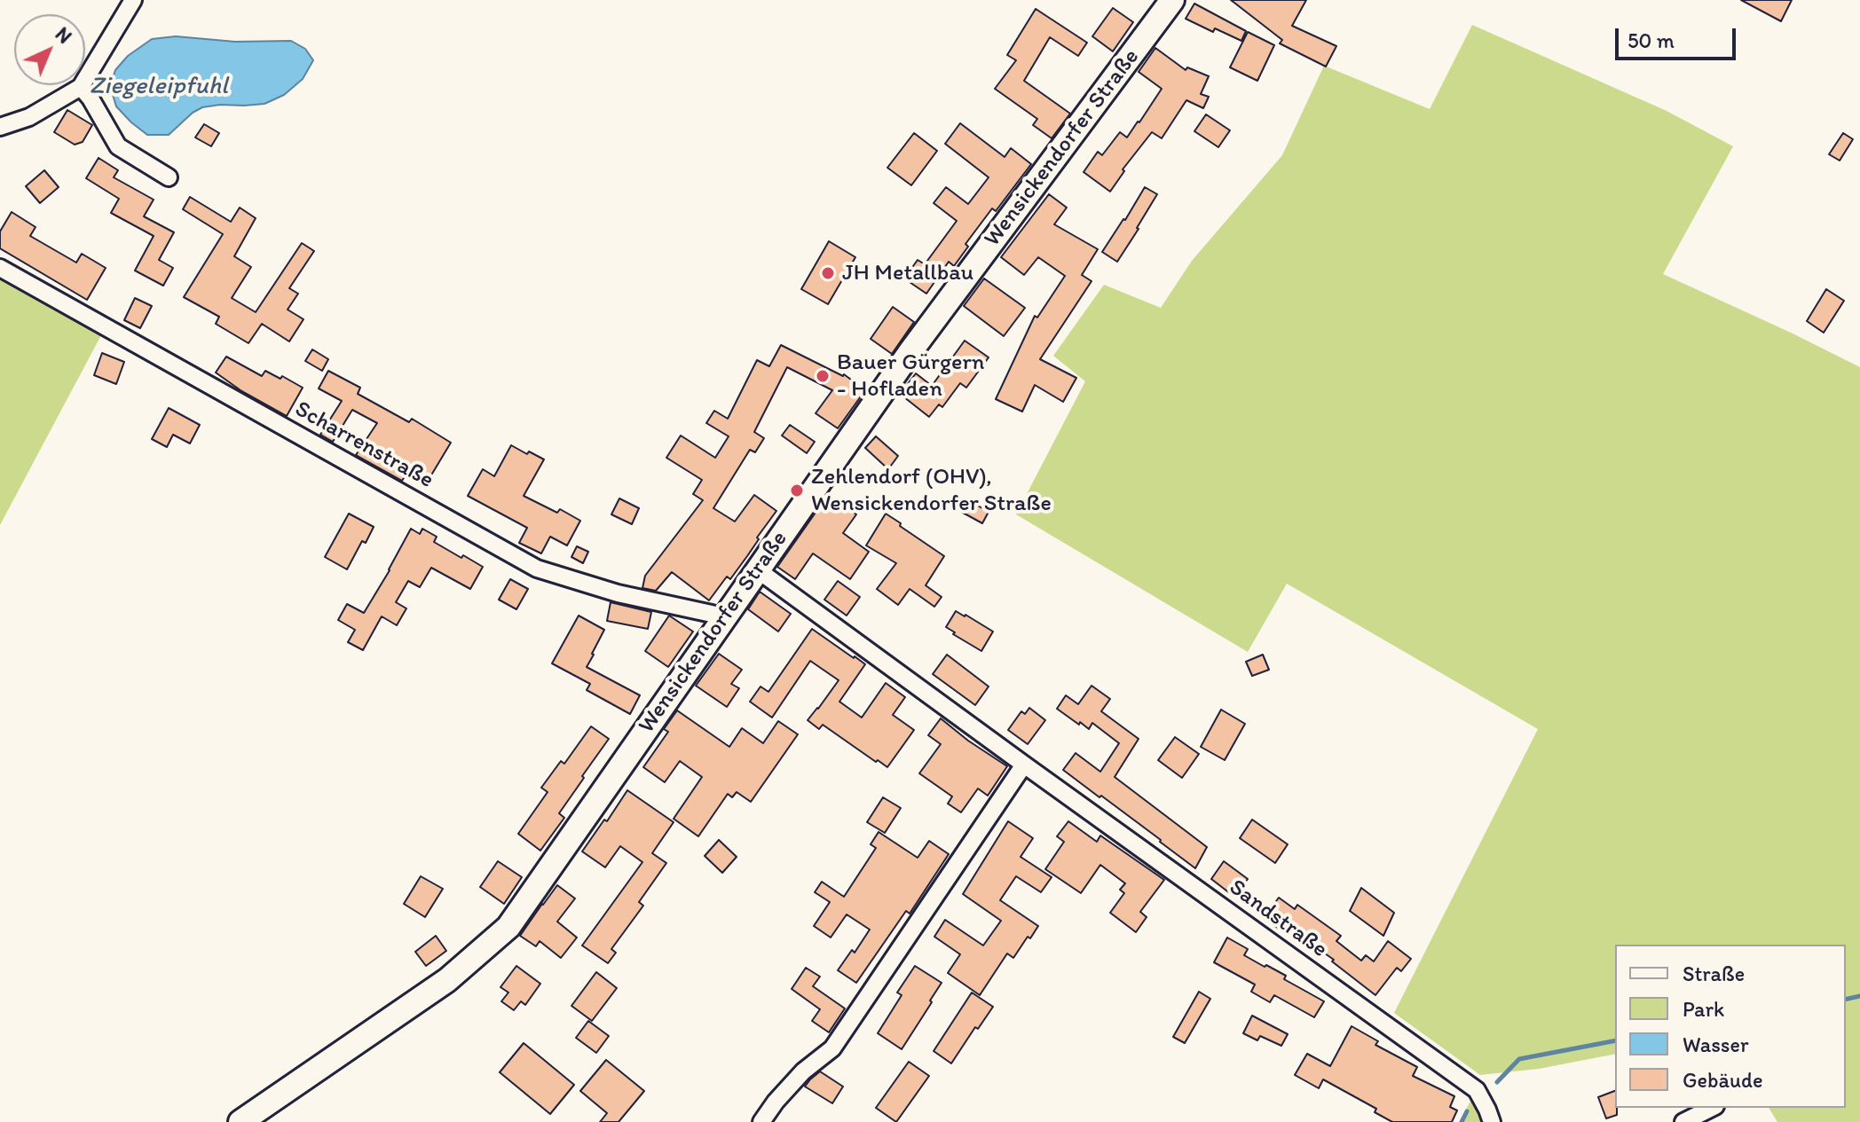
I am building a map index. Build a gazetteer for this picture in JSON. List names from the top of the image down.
{
  "streets": {
    "main road": ["Wensickendorfer Straße"],
    "street": ["Scharrenstraße", "Sandstraße"]
  },
  "crossings": [
    ["Wensickendorfer Straße", "Scharrenstraße"],
    ["Wensickendorfer Straße", "Sandstraße"]
  ],
  "water": ["Ziegeleipfuhl"],
  "places": ["JH Metallbau", "Bauer Gürgern - Hofladen", "Zehlendorf (OHV), Wensickendorfer Straße"],
  "legend": [
    "Straße",
    "Park",
    "Wasser",
    "Gebäude"
  ],
  "scale_bar": "50 m",
  "north": "top right"
}
